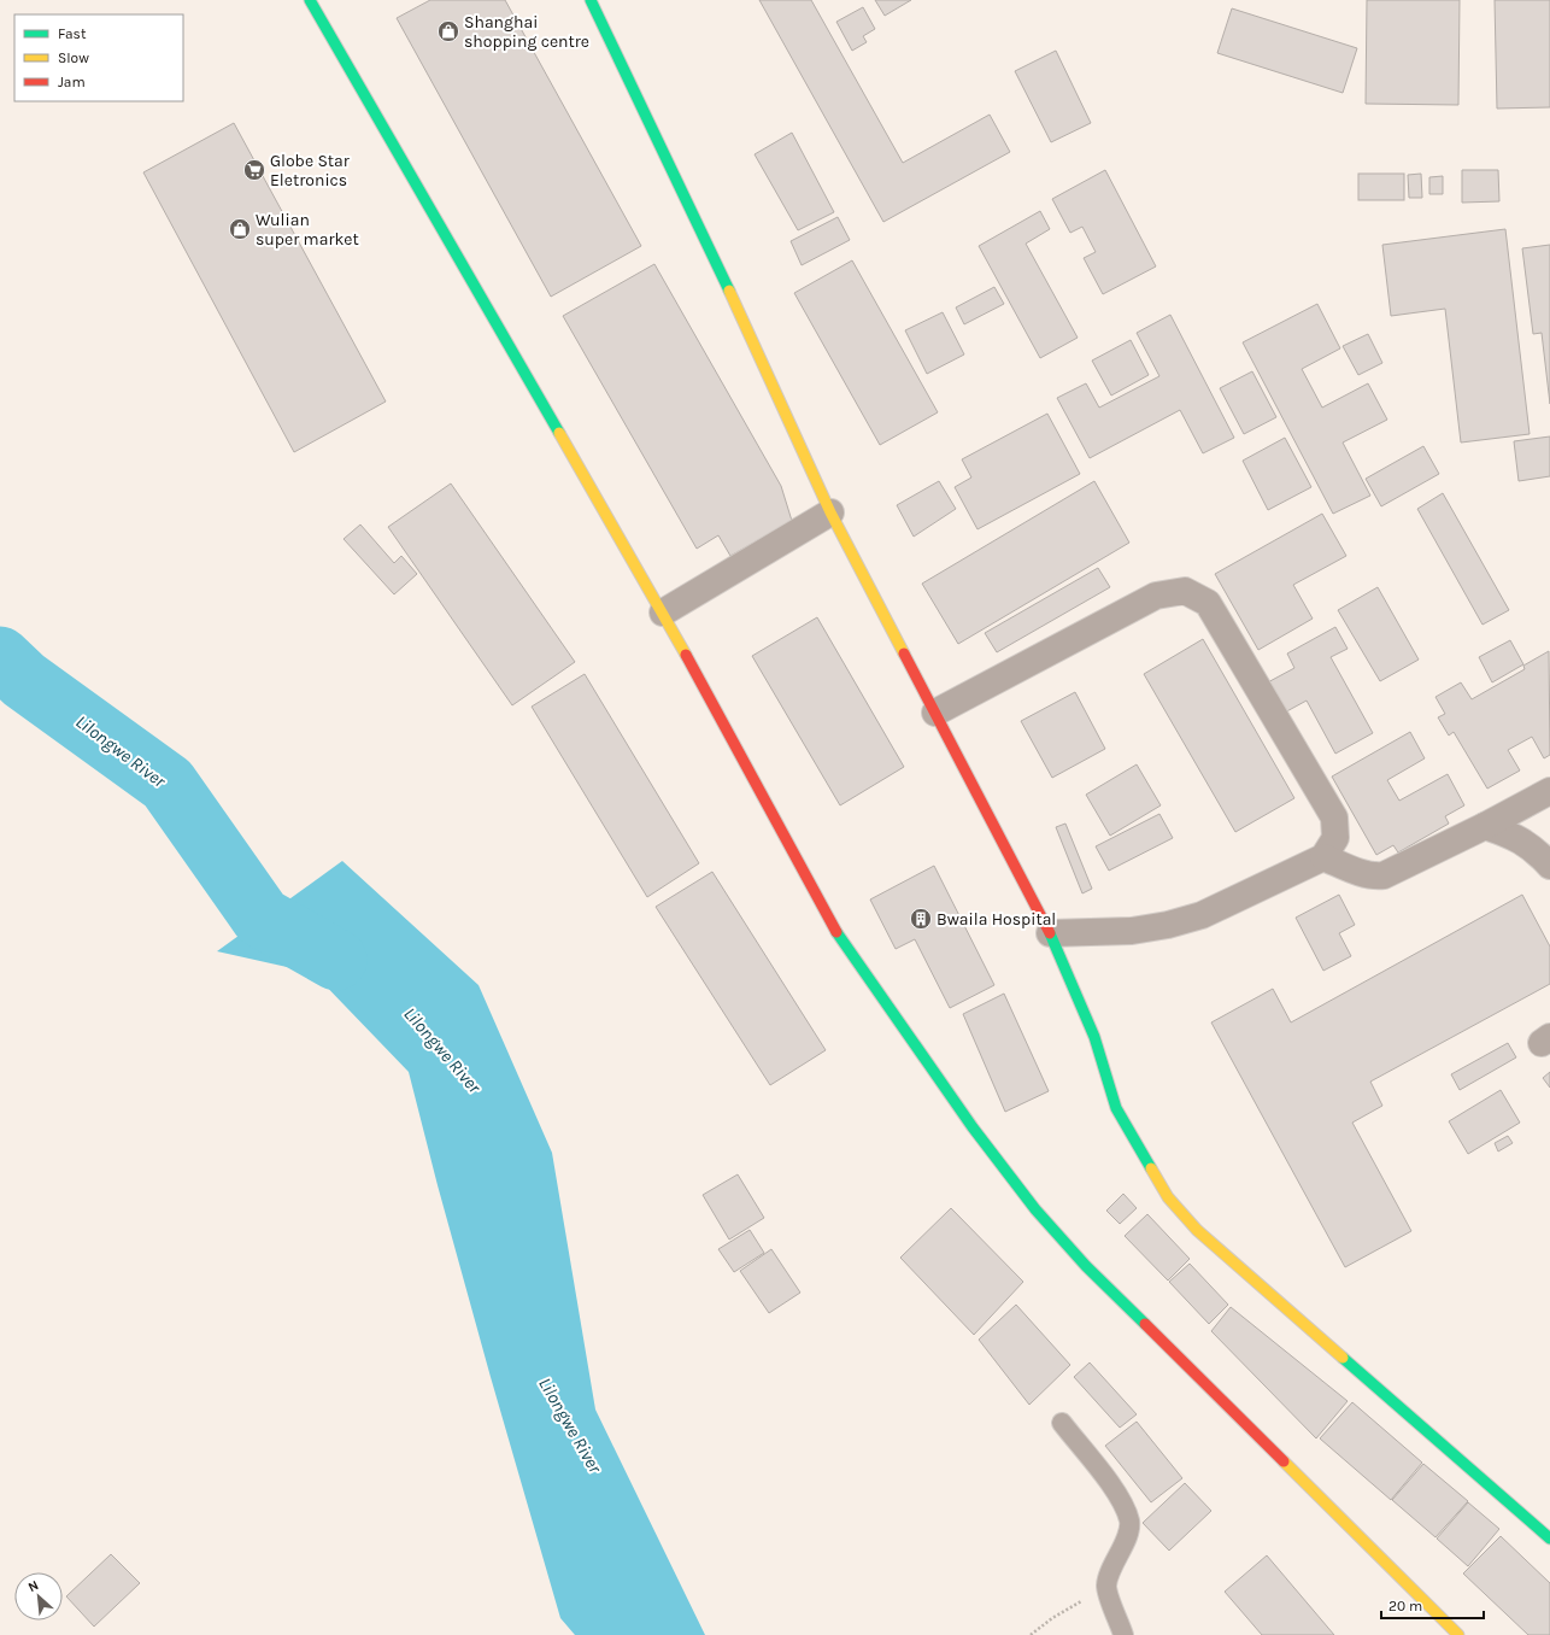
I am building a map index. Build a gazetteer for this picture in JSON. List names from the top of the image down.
{
  "water": ["Lilongwe River"],
  "places": {
    "shop": ["Shanghai shopping centre", "Wulian super market"],
    "supermarket": ["Globe Star Eletronics"],
    "building": ["Bwaila Hospital"]
  },
  "legend": ["Fast", "Slow", "Jam"],
  "scale_bar": "20 m",
  "north": "top left"
}
